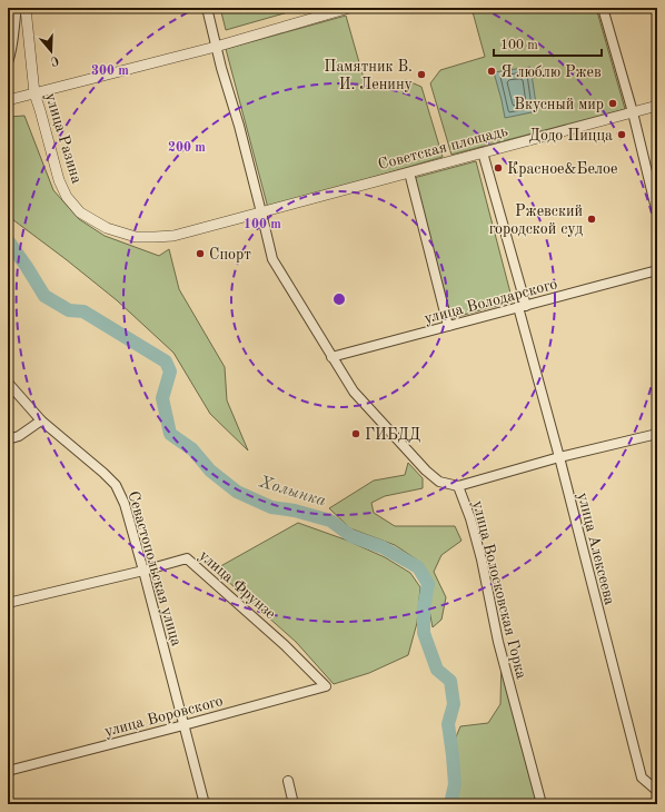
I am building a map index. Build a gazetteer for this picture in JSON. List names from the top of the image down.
{
  "streets": {
    "street": [
      "улица Разина",
      "Советская площадь",
      "улица Володарского",
      "улица Алексеева",
      "Севастопольская улица",
      "улица Фрунзе",
      "улица Волосковская Горка",
      "улица Воровского"
    ]
  },
  "crossings": [
    ["улица Разина", "Советская площадь"],
    ["улица Разина", "улица Волосковская Горка"],
    ["Советская площадь", "улица Алексеева"],
    ["Советская площадь", "улица Волосковская Горка"],
    ["улица Володарского", "улица Алексеева"],
    ["улица Володарского", "улица Волосковская Горка"],
    ["Севастопольская улица", "улица Фрунзе"],
    ["Севастопольская улица", "улица Воровского"],
    ["улица Фрунзе", "улица Воровского"]
  ],
  "water": ["Холынка"],
  "places": [
    "Я люблю Ржев",
    "Памятник В. И. Ленину",
    "Вкусный мир",
    "Додо Пицца",
    "Красное&Белое",
    "Ржевский городской суд",
    "Спорт",
    "ГИБДД"
  ],
  "scale_bar": "100 m",
  "north": "bottom",
  "rings": ["300 m", "200 m", "100 m"]
}
